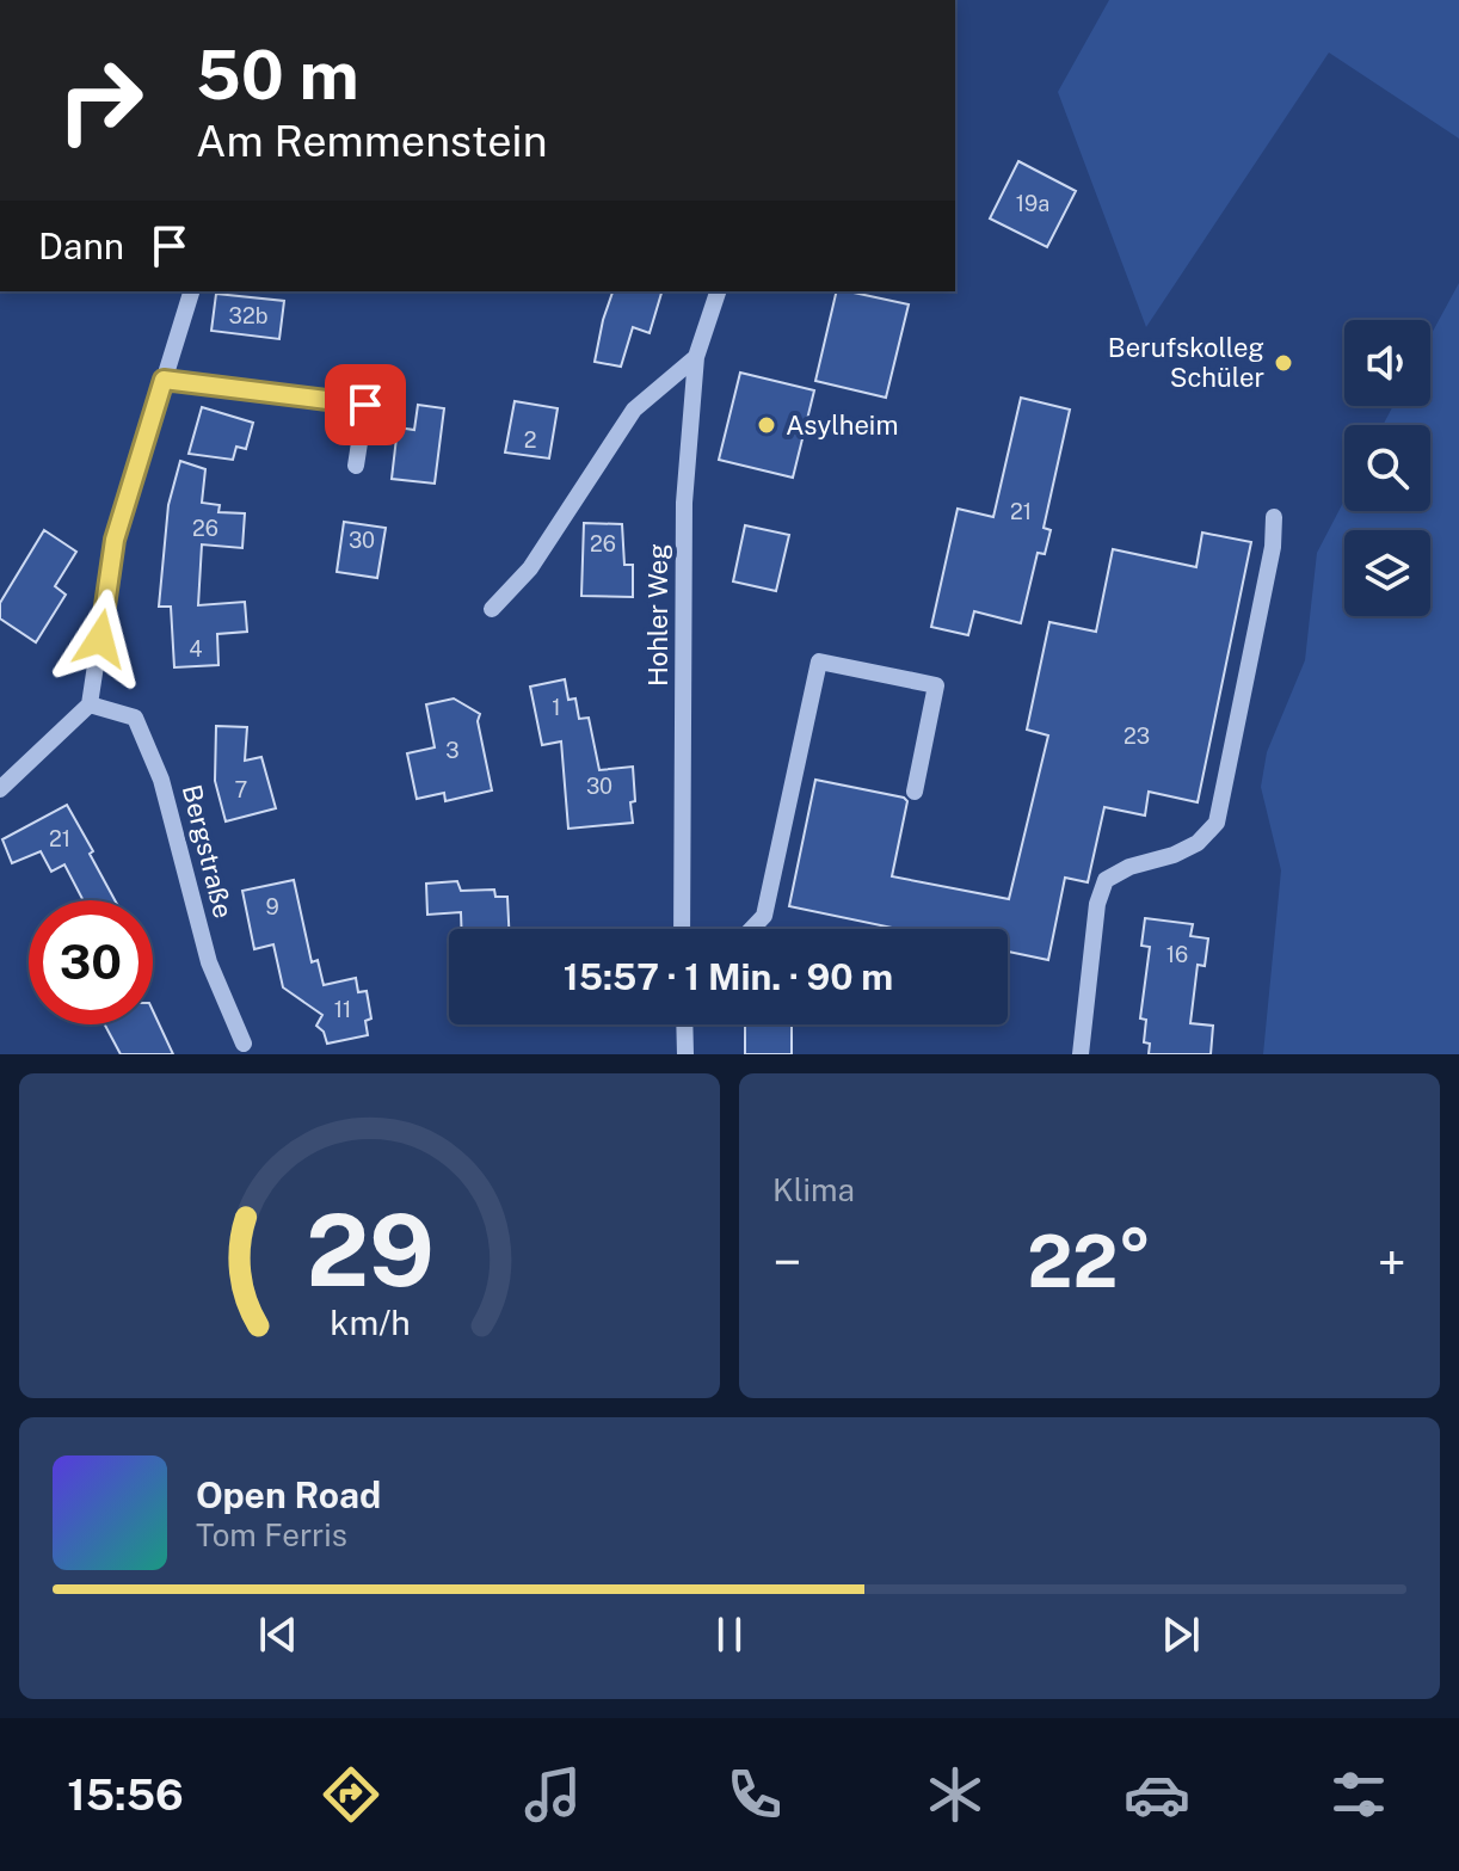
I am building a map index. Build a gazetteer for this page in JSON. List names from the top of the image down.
{
  "streets": {
    "street": ["Hohler Weg", "Bergstraße"]
  },
  "places": ["Berufskolleg Schüler", "Asylheim"],
  "house_numbers": [
    "19a",
    "32b",
    "2",
    "21",
    "26",
    "30",
    "26",
    "4",
    "1",
    "23",
    "3",
    "30",
    "7",
    "21",
    "9",
    "16",
    "11"
  ],
  "page": {
    "turn": ["50 m", "Am Remmenstein"],
    "then": "Dann",
    "limit": "30",
    "trip": "15:57 · 1 Min. · 90 m",
    "tile": "Klima",
    "heat": ["−", "22°", "+"],
    "song": ["Open Road", "Tom Ferris"],
    "tabs": "15:56",
    "gauge": ["29", "km/h"]
  }
}
